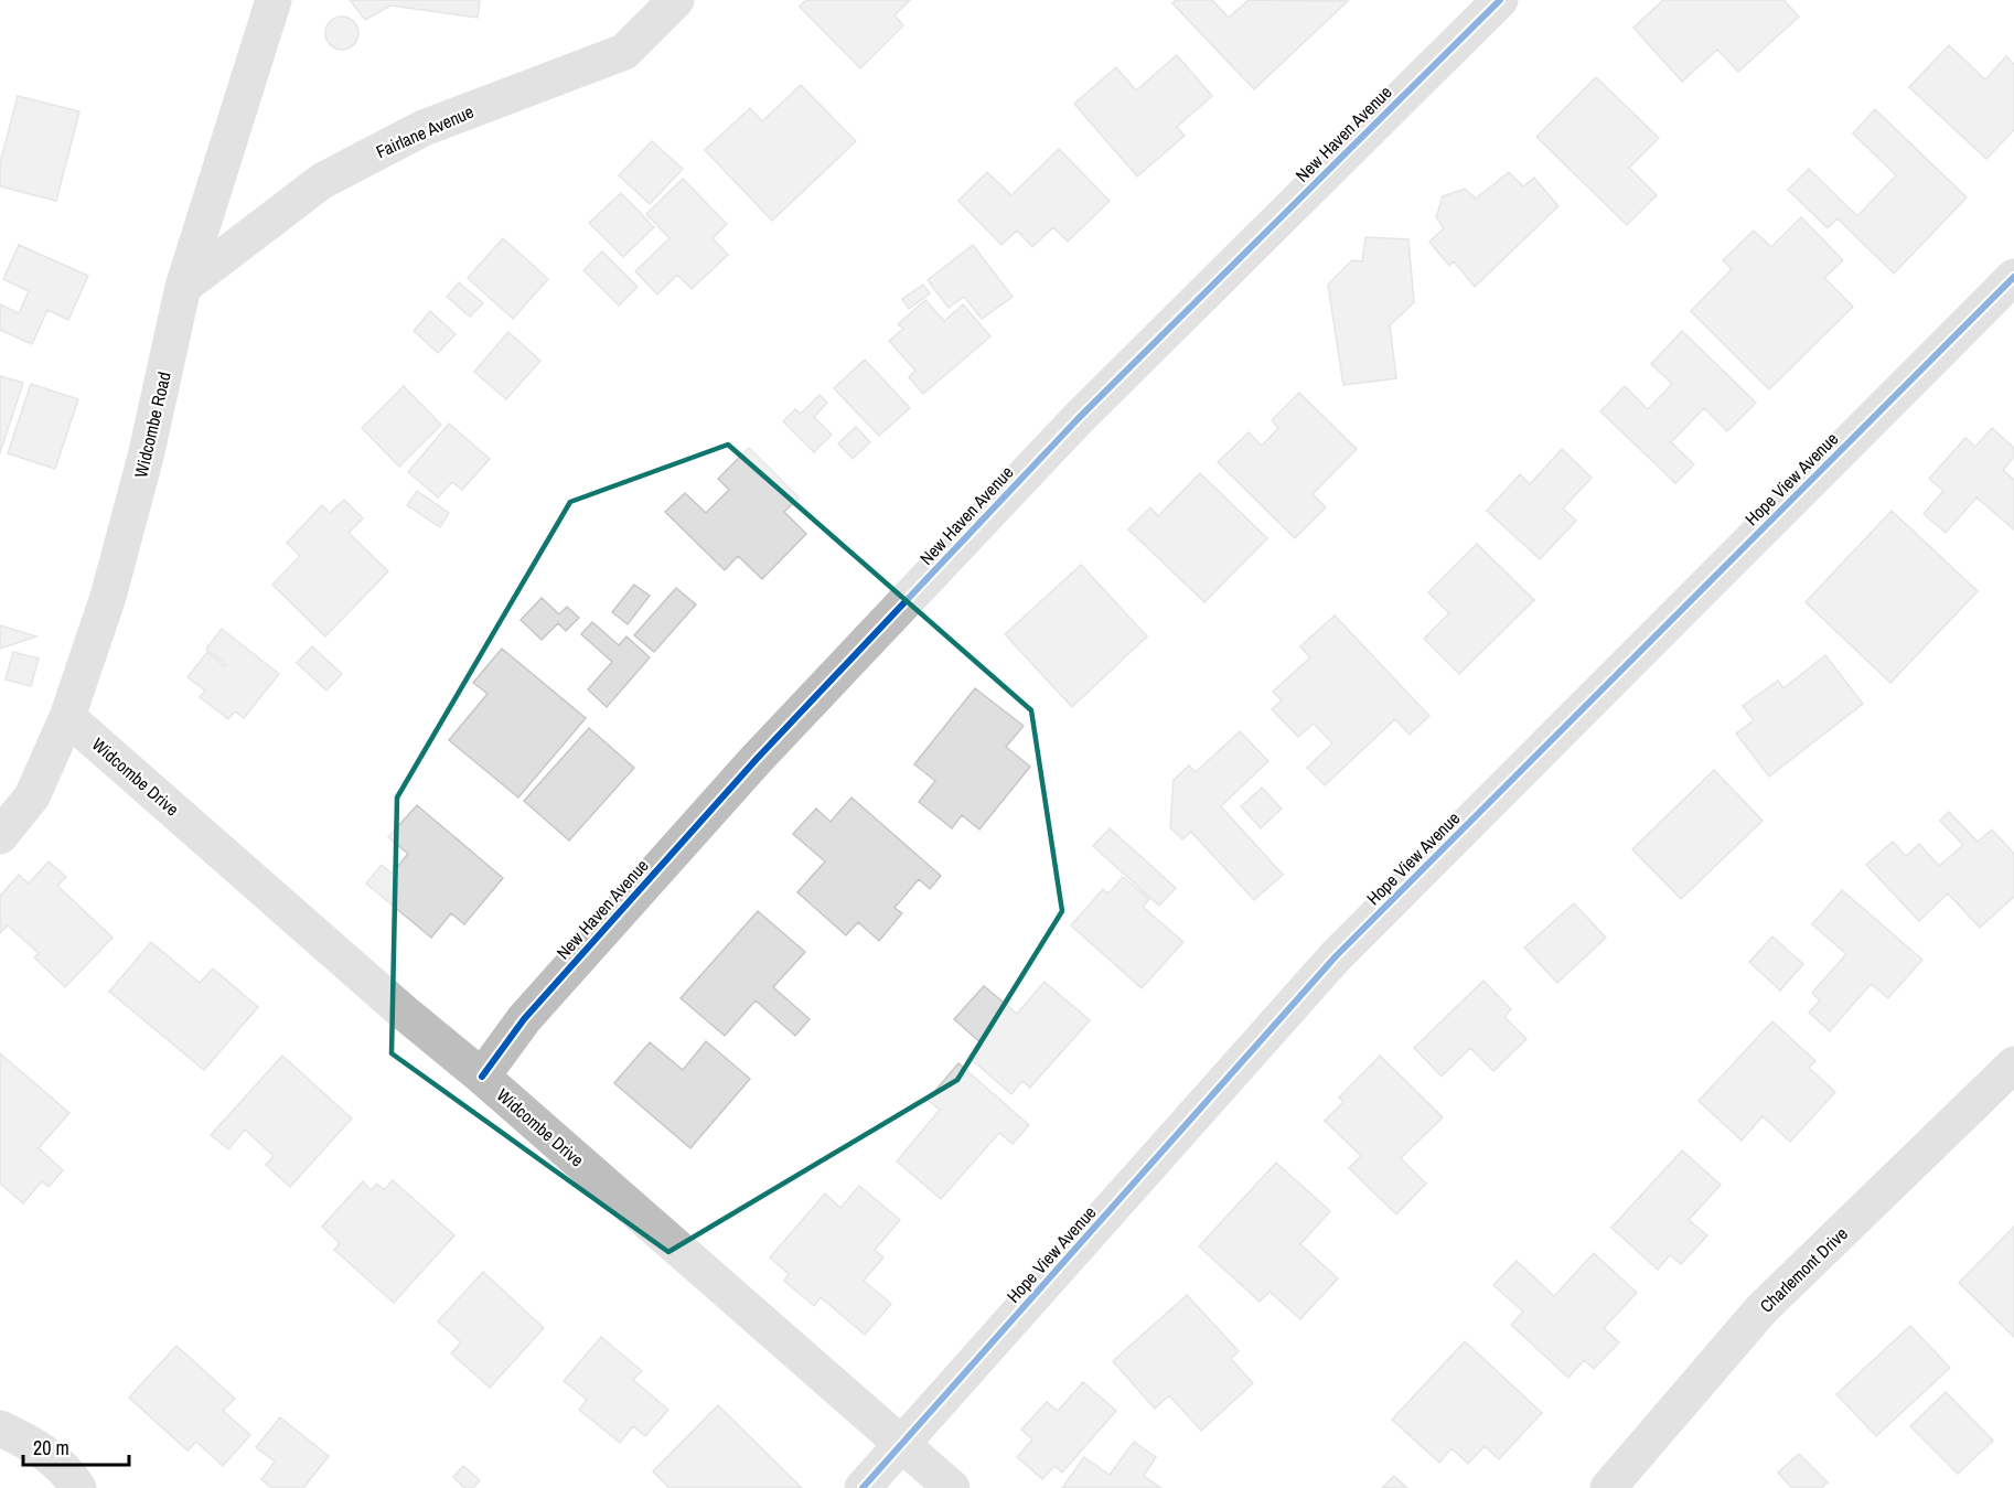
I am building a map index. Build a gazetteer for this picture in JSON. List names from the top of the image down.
{
  "streets": {
    "street": [
      "Fairlane Avenue",
      "New Haven Avenue",
      "Widcombe Road",
      "Hope View Avenue",
      "Widcombe Drive",
      "Charlemont Drive"
    ]
  },
  "crossings": [
    ["Fairlane Avenue", "Widcombe Road"],
    ["New Haven Avenue", "Widcombe Drive"],
    ["Widcombe Road", "Widcombe Drive"],
    ["Hope View Avenue", "Widcombe Drive"]
  ],
  "scale_bar": "20 m"
}
